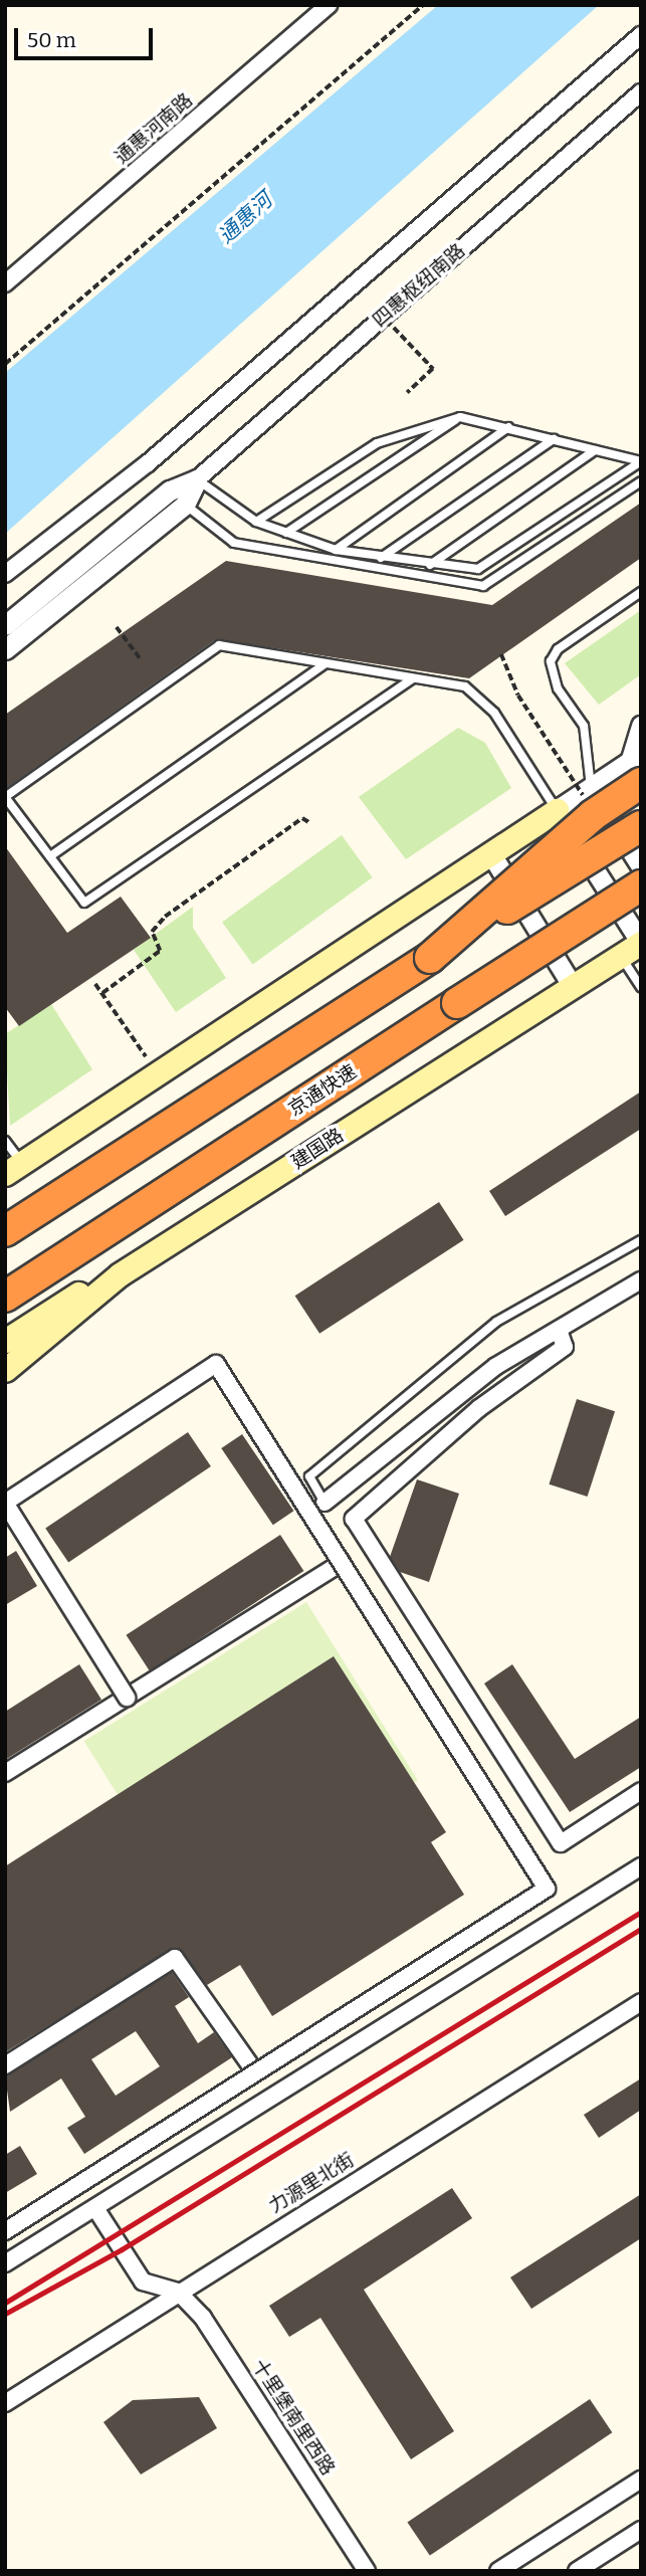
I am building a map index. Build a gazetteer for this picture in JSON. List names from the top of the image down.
{
  "streets": {
    "highway": ["京通快速"],
    "main road": ["建国路"],
    "street": [
      "通惠河南路",
      "四惠枢纽南路",
      "力源里北街",
      "十里堡南里西路"
    ]
  },
  "crossings": [
    ["力源里北街", "十里堡南里西路"]
  ],
  "water": ["通惠河"],
  "scale_bar": "50 m"
}
